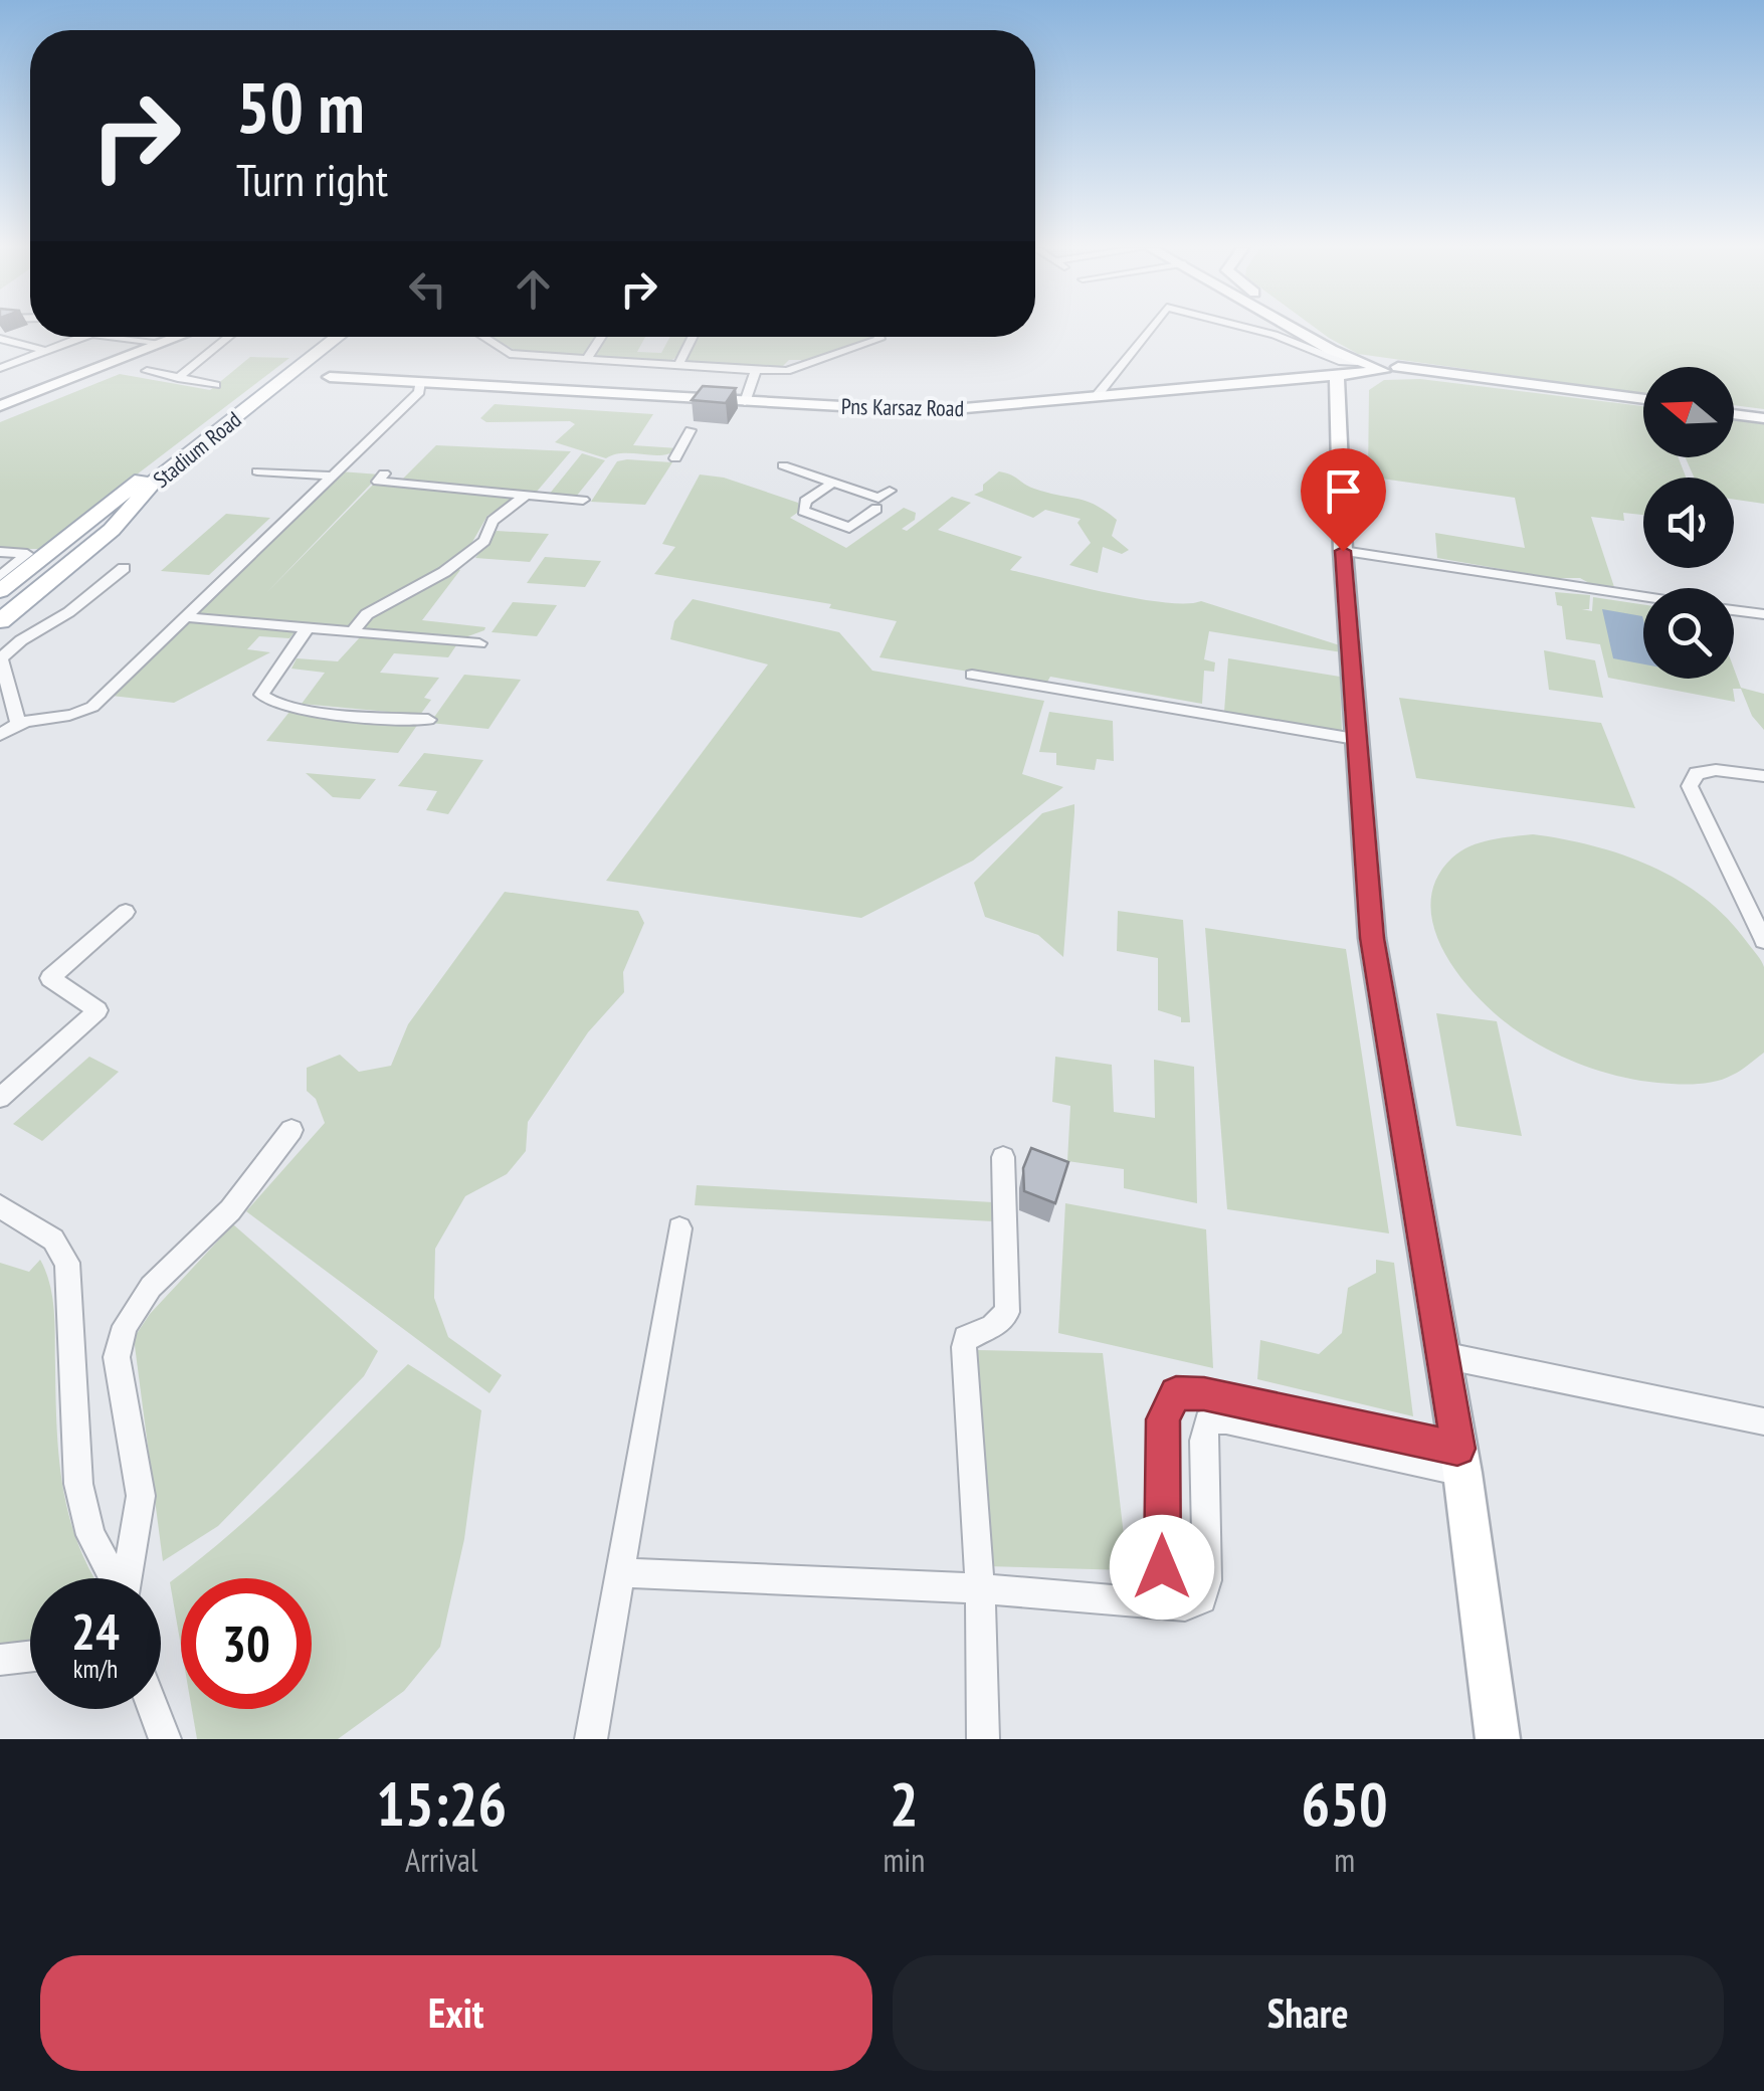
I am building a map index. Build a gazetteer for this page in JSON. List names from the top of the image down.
{
  "streets": {
    "main road": ["Stadium Road"],
    "street": ["Pns Karsaz Road"]
  },
  "north": "left",
  "page": {
    "turn": ["50 m", "Turn right"],
    "speed": "24 km/h",
    "limit": "30",
    "eta": [
      "15:26",
      "Arrival",
      "2",
      "min",
      "650",
      "m"
    ],
    "buttons": ["Exit", "Share"]
  }
}
